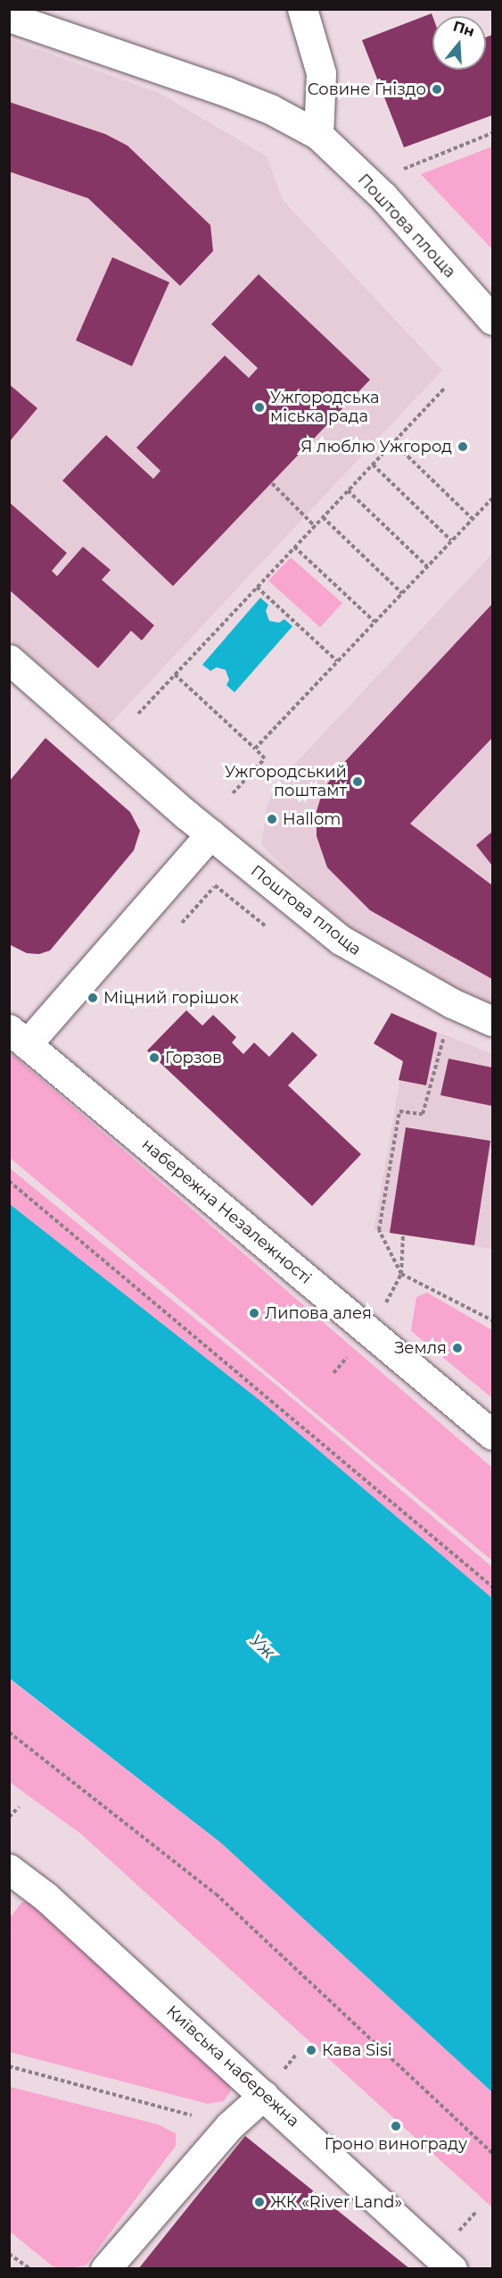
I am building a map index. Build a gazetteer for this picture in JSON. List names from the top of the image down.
{
  "streets": {
    "street": ["Поштова площа", "набережна Незалежності", "Київська набережна"]
  },
  "water": ["Уж"],
  "places": [
    "Совине Гніздо",
    "Ужгородська міська рада",
    "Я люблю Ужгород",
    "Ужгородський поштамт",
    "Hallom",
    "Міцний горішок",
    "Горзов",
    "Липова алея",
    "Земля",
    "Кава Sisi",
    "Гроно винограду",
    "ЖК «River Land»"
  ],
  "north": "top"
}
